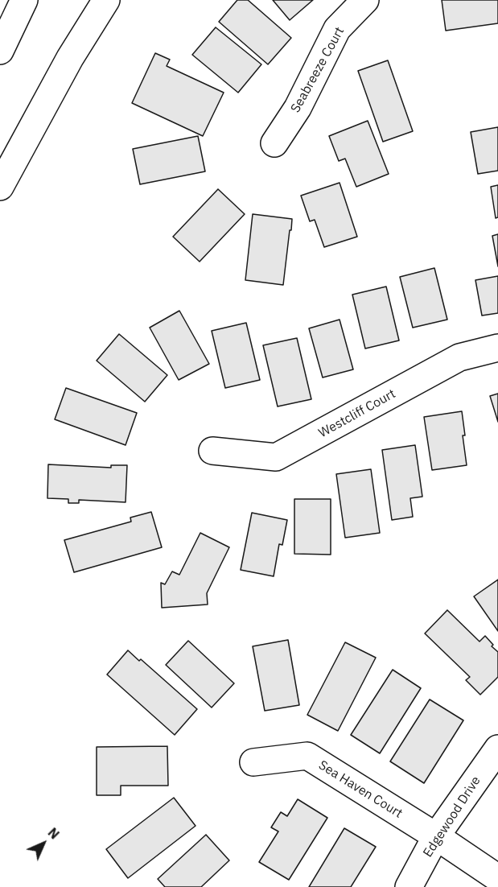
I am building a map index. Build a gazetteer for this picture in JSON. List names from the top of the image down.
{
  "streets": {
    "main road": [
      "Seabreeze Court",
      "Westcliff Court",
      "Sea Haven Court",
      "Edgewood Drive"
    ]
  },
  "crossings": [
    ["Sea Haven Court", "Edgewood Drive"]
  ],
  "north": "top right"
}
